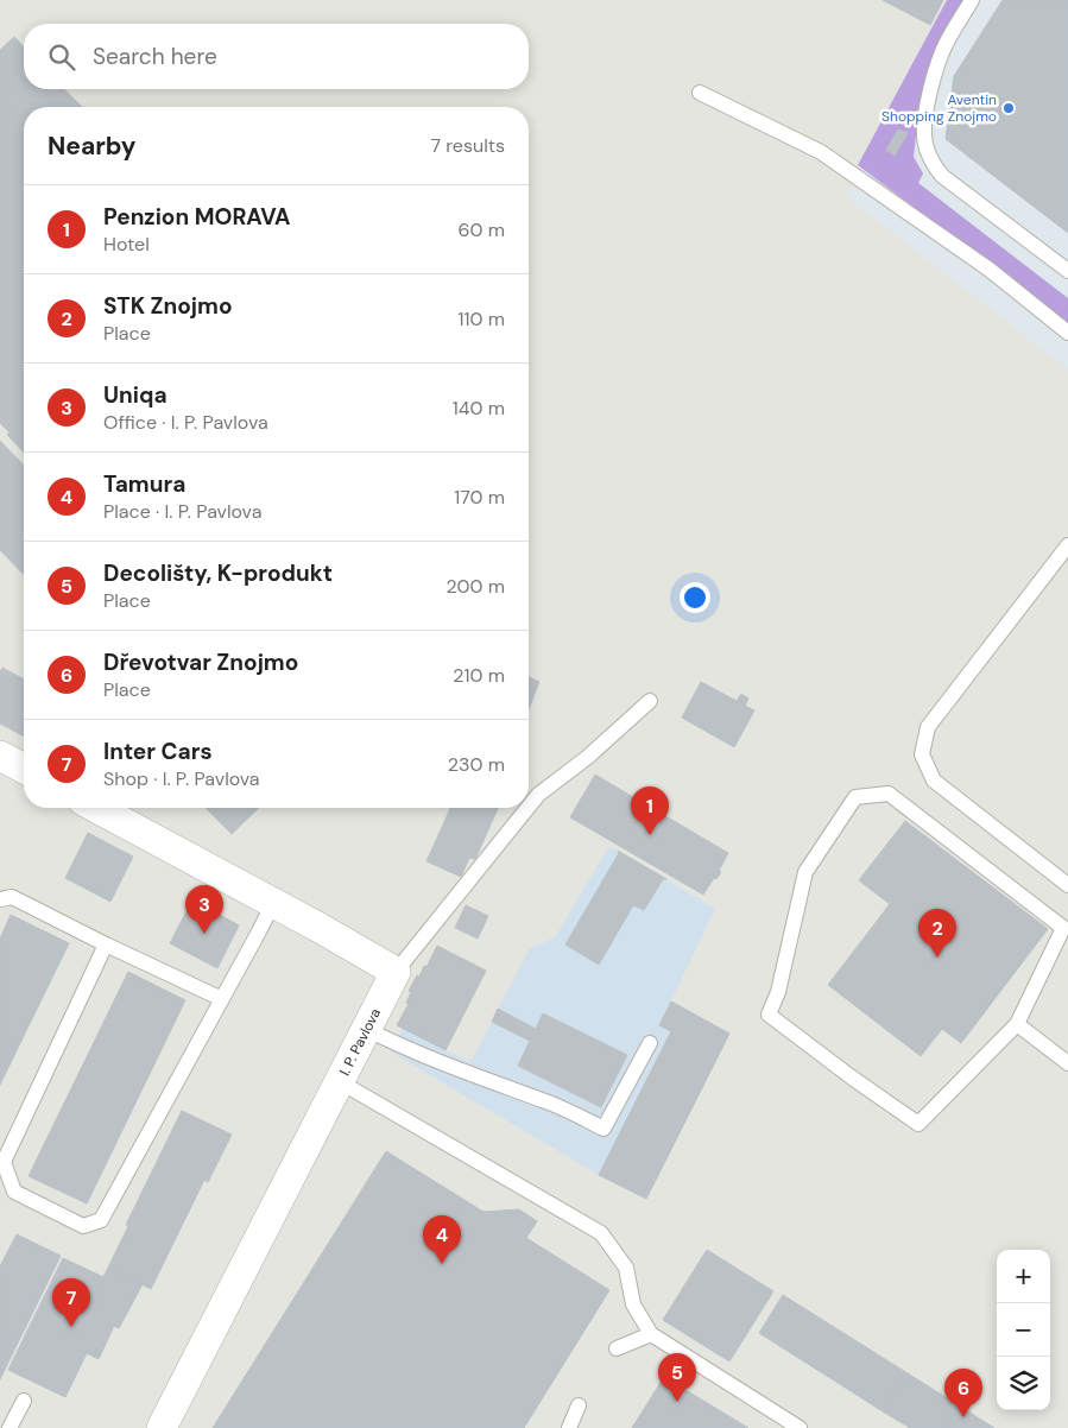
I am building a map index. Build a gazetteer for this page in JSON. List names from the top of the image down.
{
  "streets": {
    "street": ["I. P. Pavlova"]
  },
  "places": ["Aventin Shopping Znojmo"],
  "page": {
    "search": "Search here",
    "heading": ["Nearby", "7 results"],
    "list": [
      {
        "mark": "1",
        "name": "Penzion MORAVA",
        "note": "Hotel",
        "value": "60 m"
      },
      {
        "mark": "2",
        "name": "STK Znojmo",
        "note": "Place",
        "value": "110 m"
      },
      {
        "mark": "3",
        "name": "Uniqa",
        "note": "Office · I. P. Pavlova",
        "value": "140 m"
      },
      {
        "mark": "4",
        "name": "Tamura",
        "note": "Place · I. P. Pavlova",
        "value": "170 m"
      },
      {
        "mark": "5",
        "name": "Decolišty, K-produkt",
        "note": "Place",
        "value": "200 m"
      },
      {
        "mark": "6",
        "name": "Dřevotvar Znojmo",
        "note": "Place",
        "value": "210 m"
      },
      {
        "mark": "7",
        "name": "Inter Cars",
        "note": "Shop · I. P. Pavlova",
        "value": "230 m"
      }
    ],
    "pins": [
      "1",
      "3",
      "2",
      "4",
      "7",
      "5",
      "6"
    ],
    "map_buttons": ["+", "−"]
  }
}
